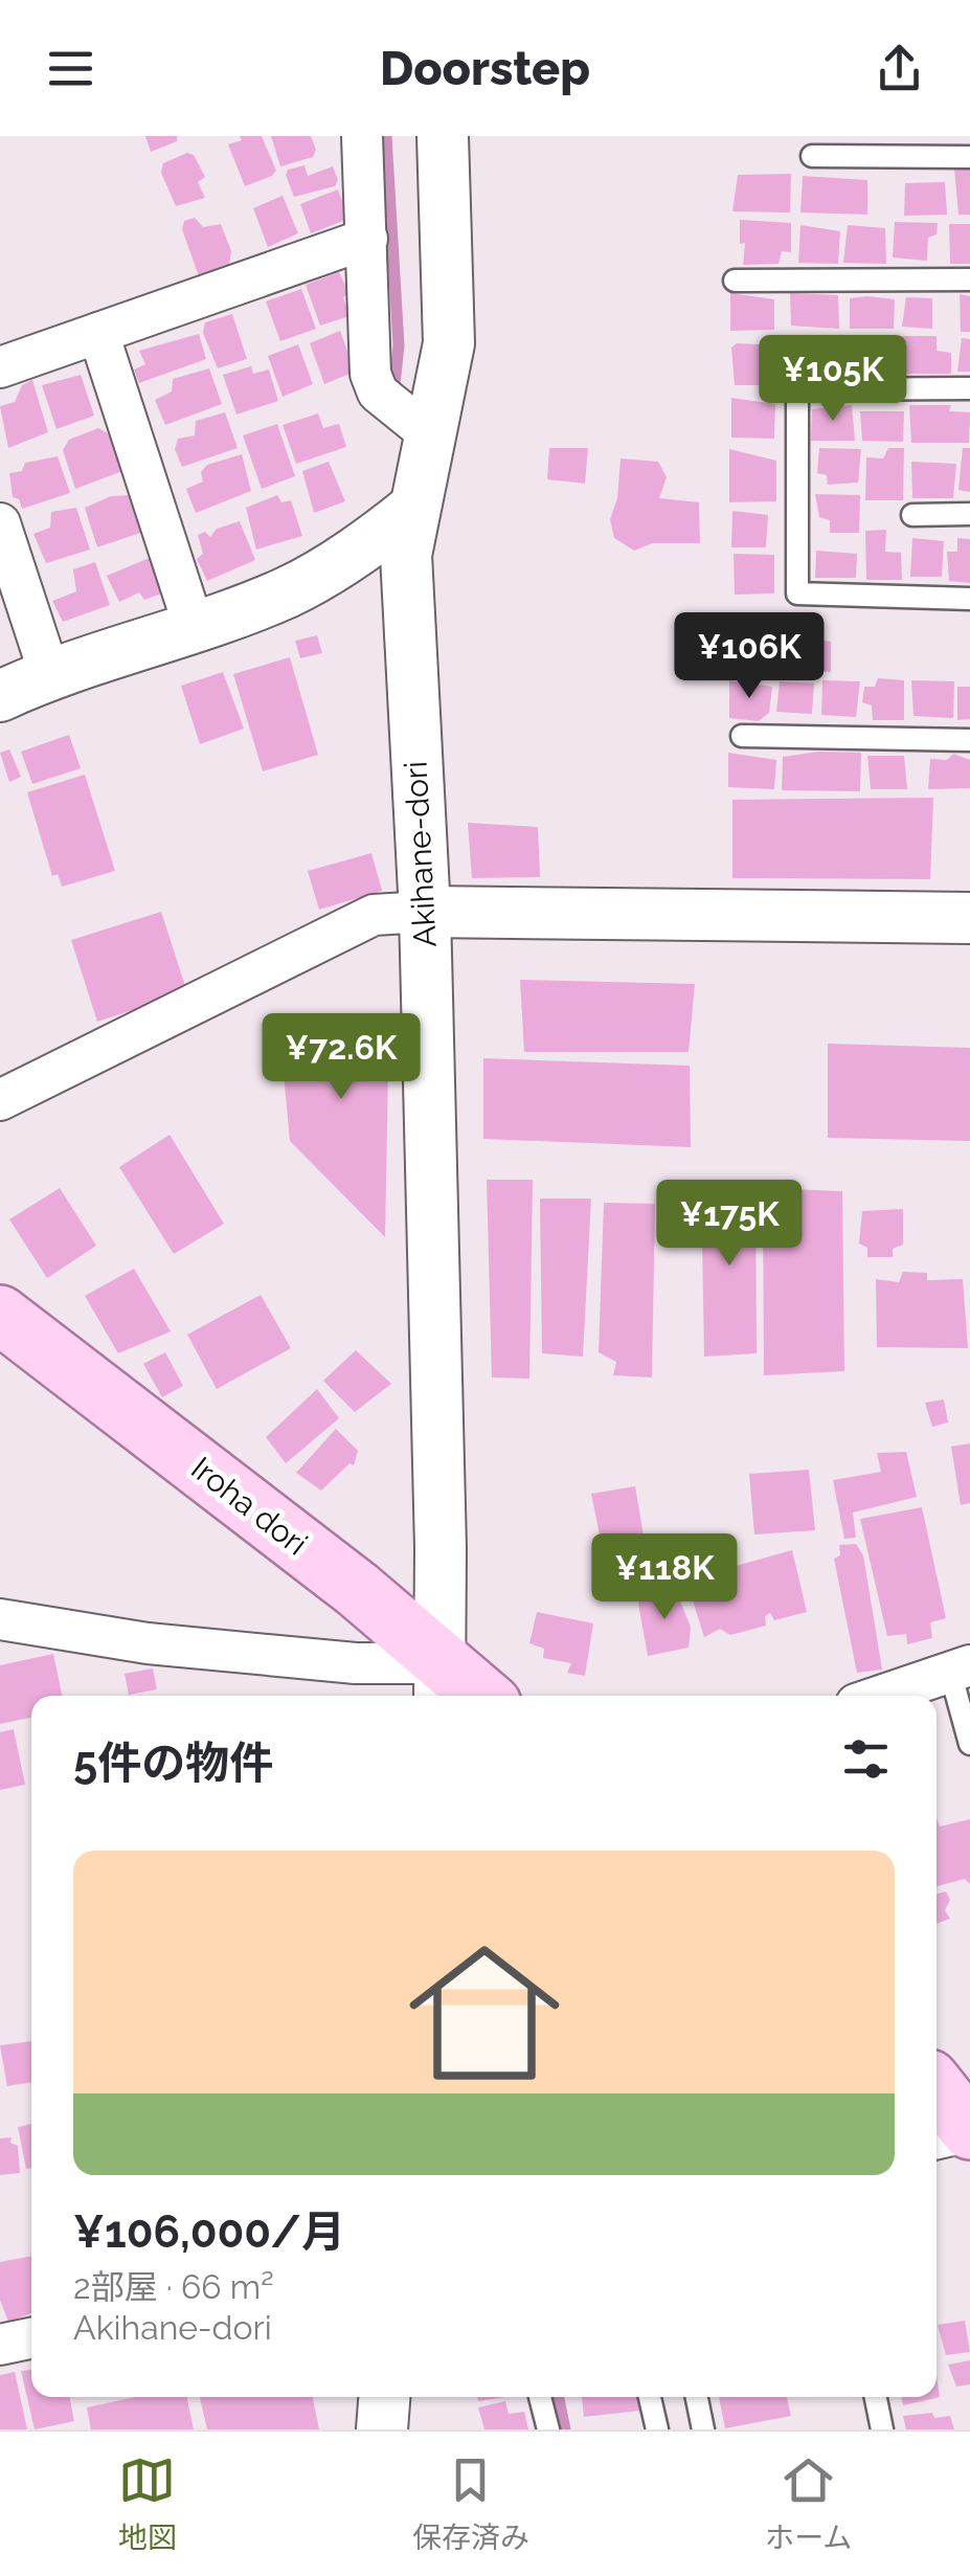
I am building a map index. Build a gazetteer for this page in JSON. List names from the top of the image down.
{
  "streets": {
    "main road": ["Iroha dori"],
    "street": ["Akihane-dori"]
  },
  "crossings": [
    ["Akihane-dori", "Iroha dori"]
  ],
  "page": {
    "header": "Doorstep",
    "price": [
      "¥105K",
      "¥106K",
      "¥72.6K",
      "¥175K",
      "¥118K"
    ],
    "heading": "5件の物件",
    "list": [
      {
        "name": "¥106,000/月",
        "note": "2部屋 · 66 m² · Akihane-dori"
      }
    ],
    "tabs": ["地図", "保存済み", "ホーム"]
  }
}
